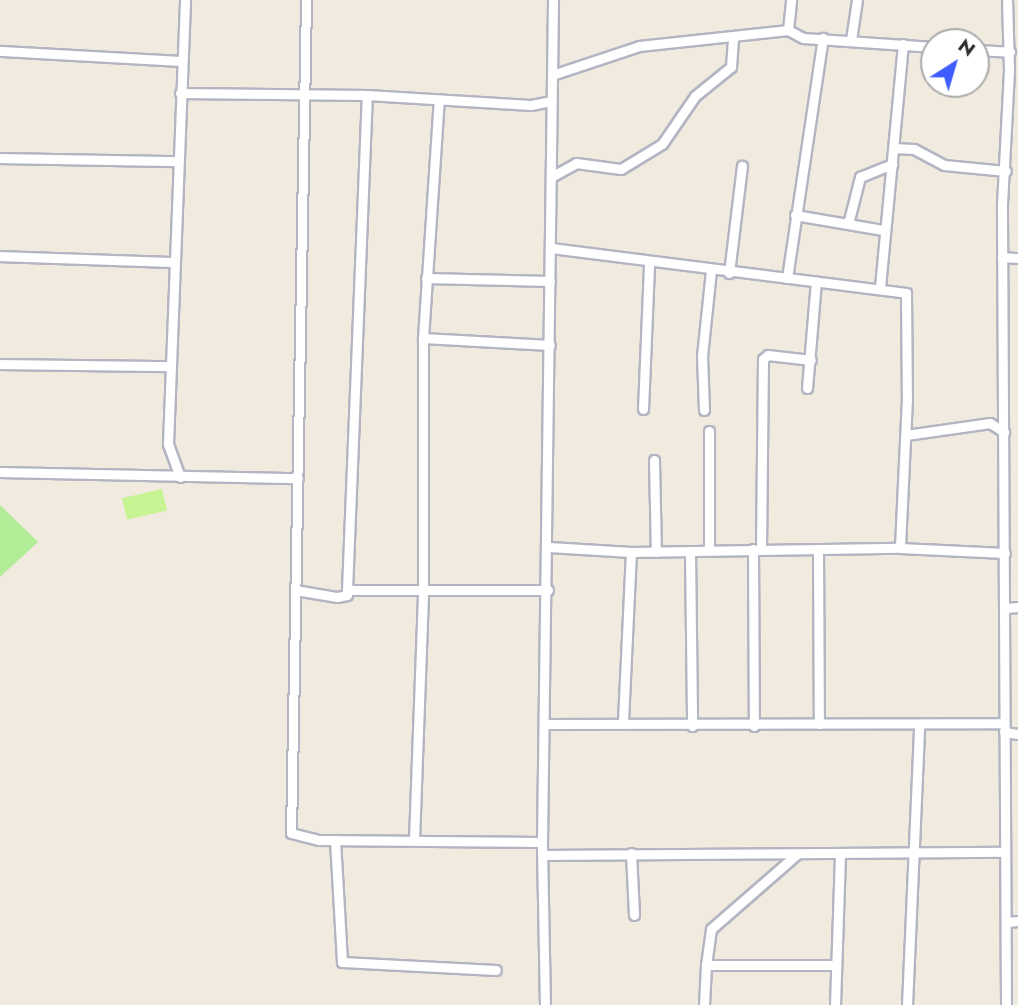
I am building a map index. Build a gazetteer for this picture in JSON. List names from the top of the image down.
{
  "north": "top right"
}
